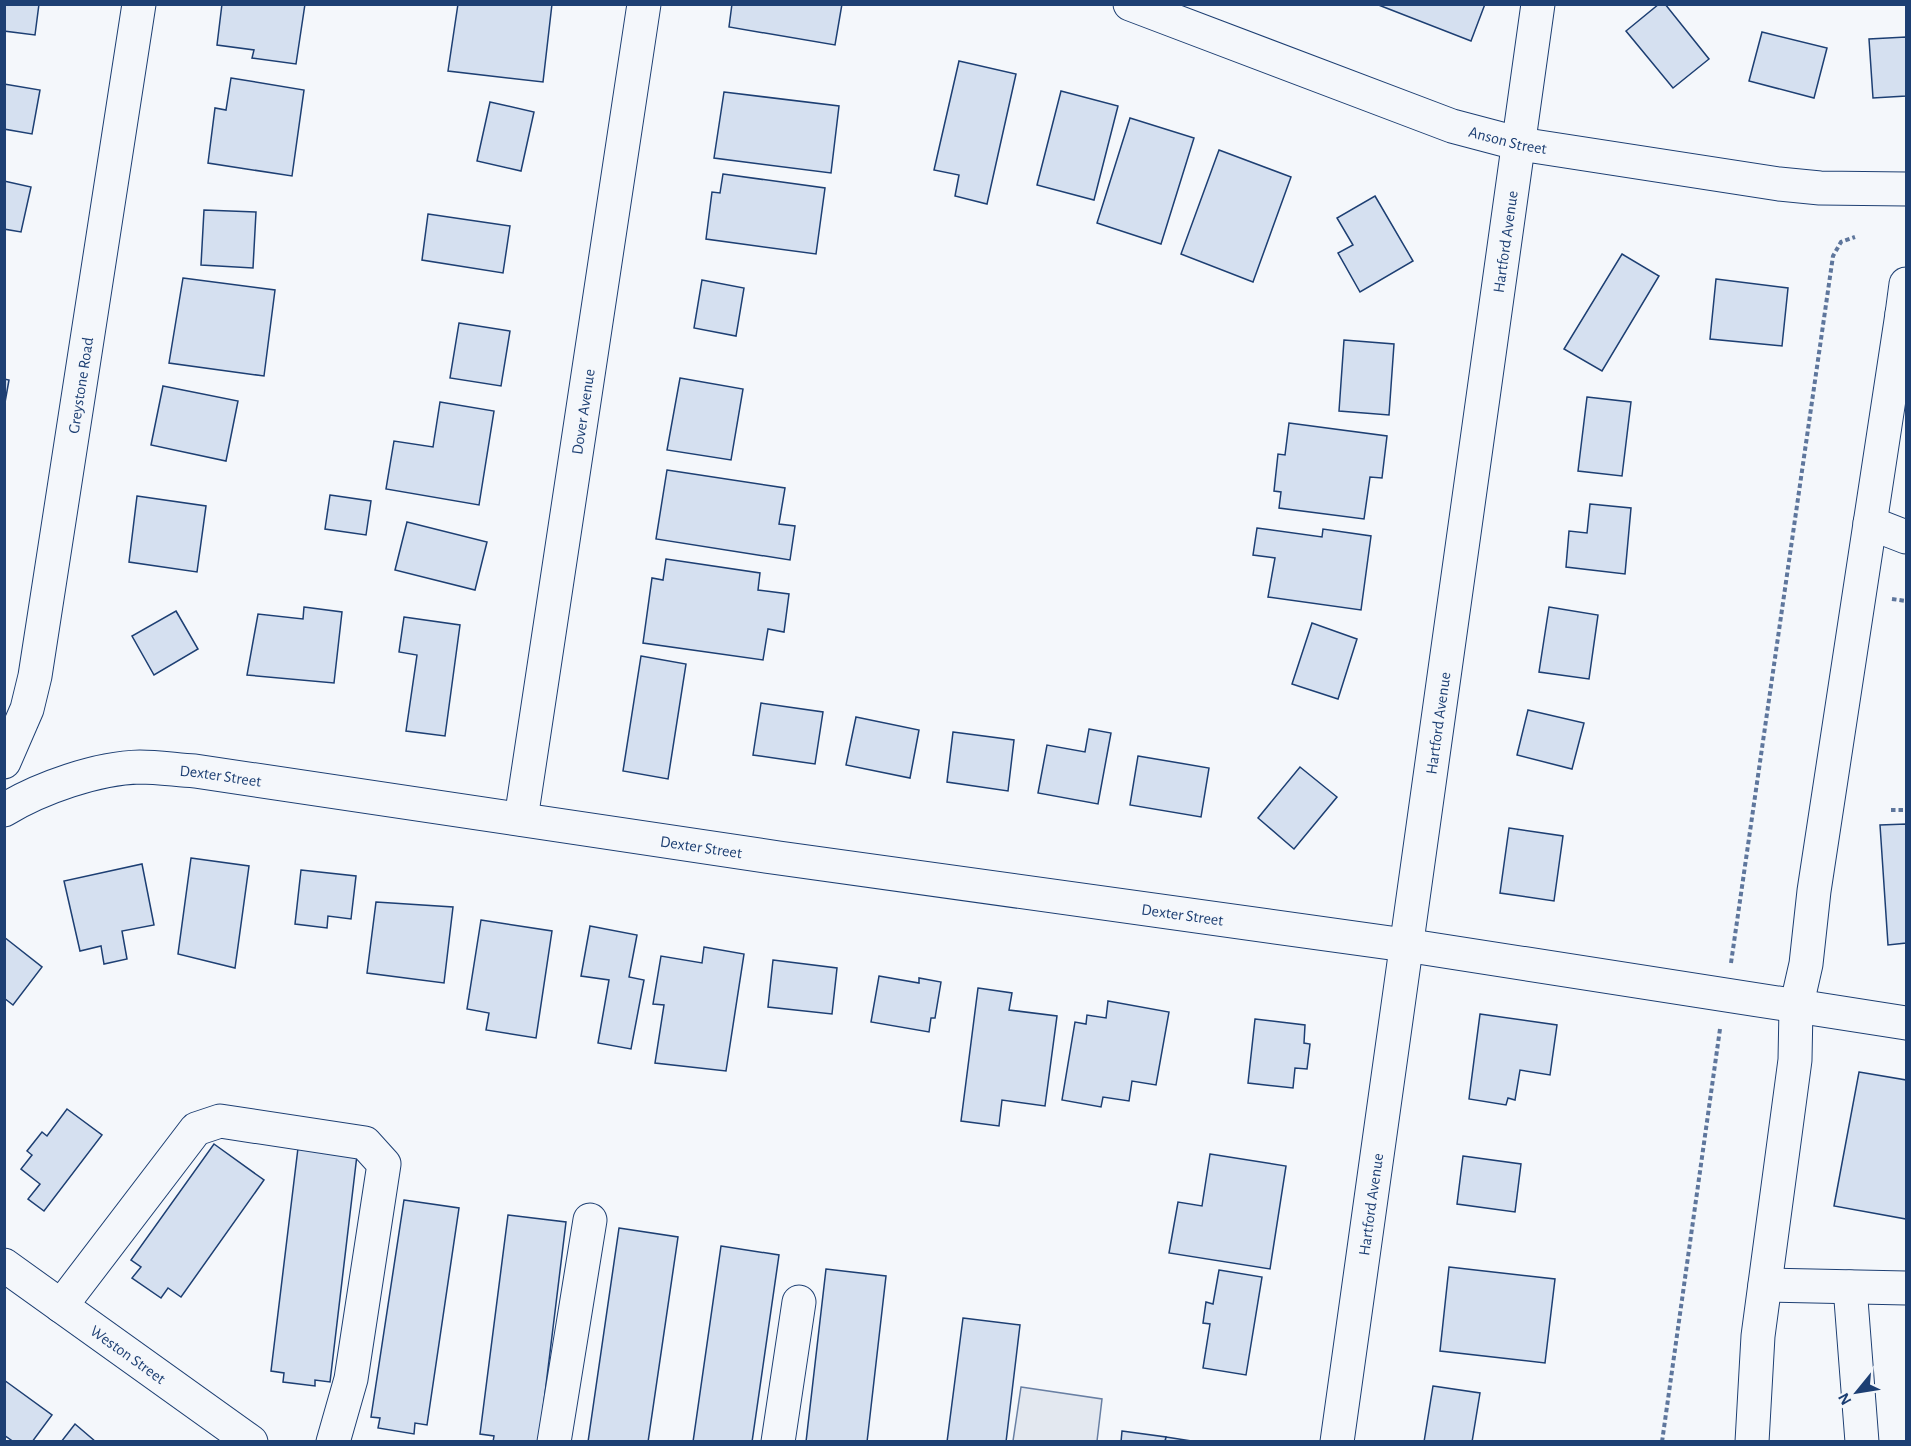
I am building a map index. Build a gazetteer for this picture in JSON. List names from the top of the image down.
{
  "streets": {
    "street": [
      "Anson Street",
      "Hartford Avenue",
      "Greystone Road",
      "Dover Avenue",
      "Dexter Street",
      "Weston Street"
    ]
  },
  "crossings": [
    ["Anson Street", "Hartford Avenue"],
    ["Hartford Avenue", "Dexter Street"],
    ["Dover Avenue", "Dexter Street"]
  ],
  "north": "bottom left"
}
